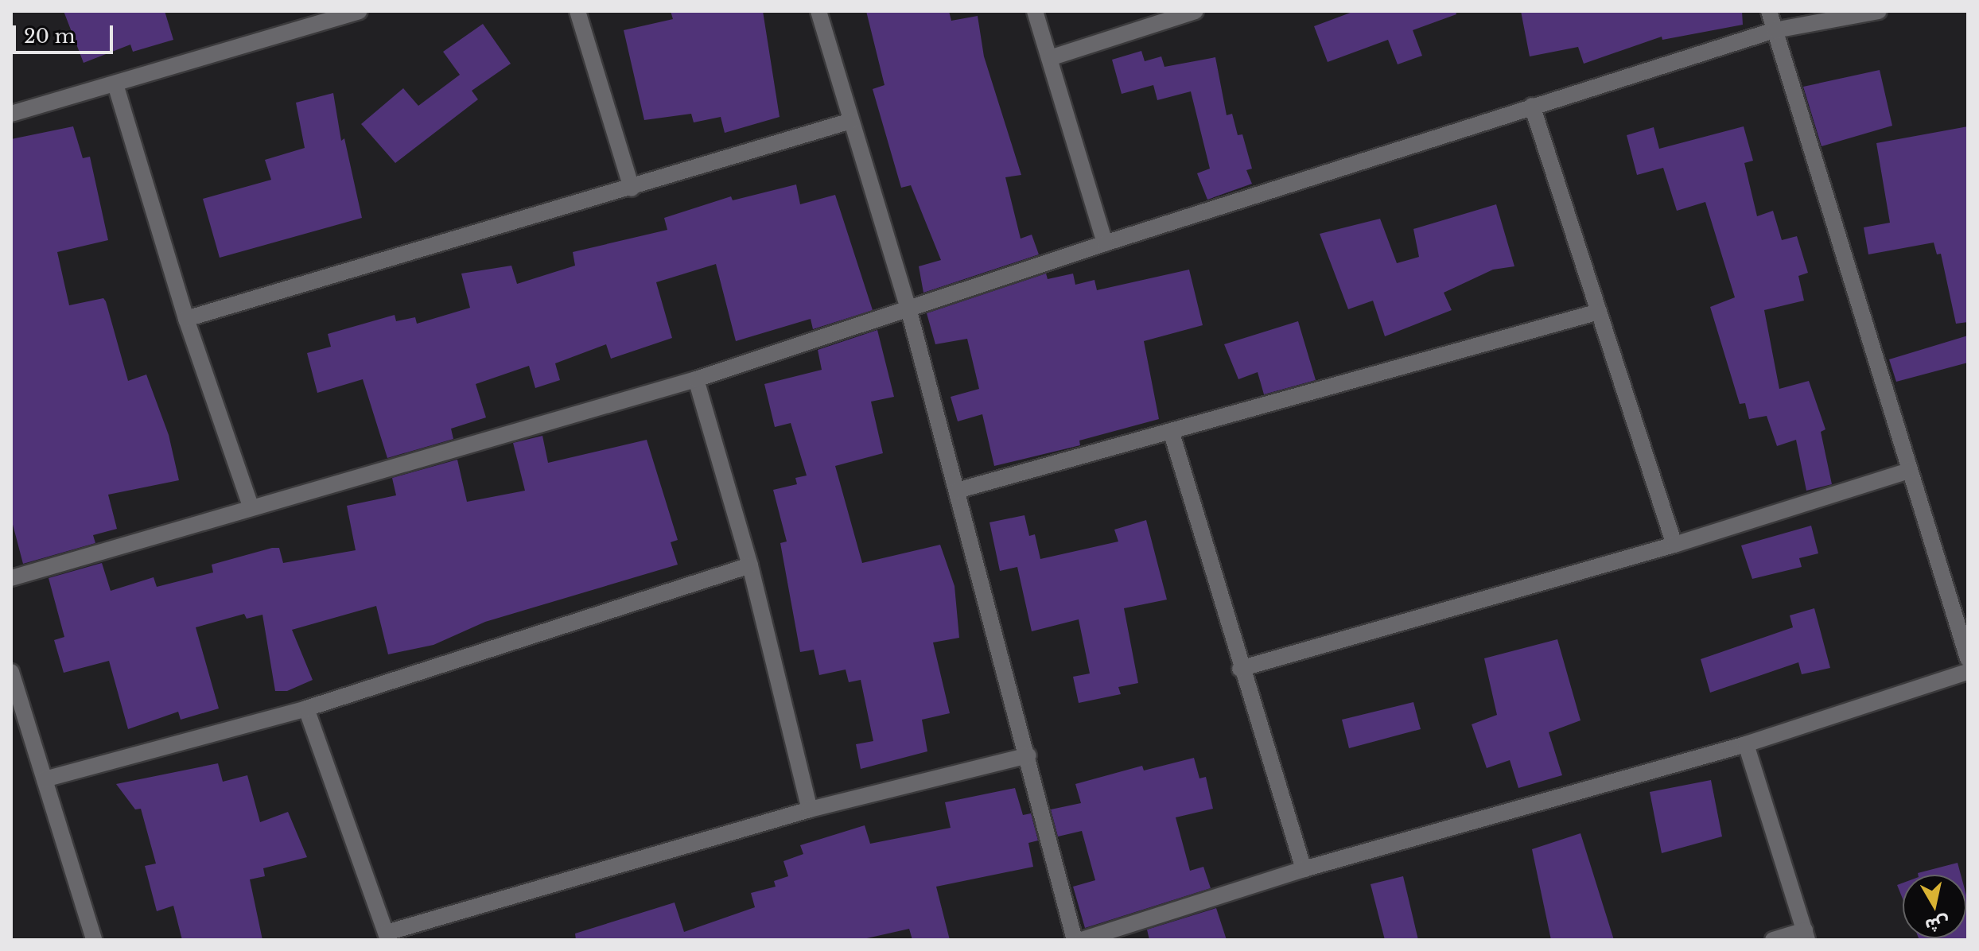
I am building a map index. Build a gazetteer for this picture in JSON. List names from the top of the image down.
{
  "scale_bar": "20 m",
  "north": "bottom"
}
